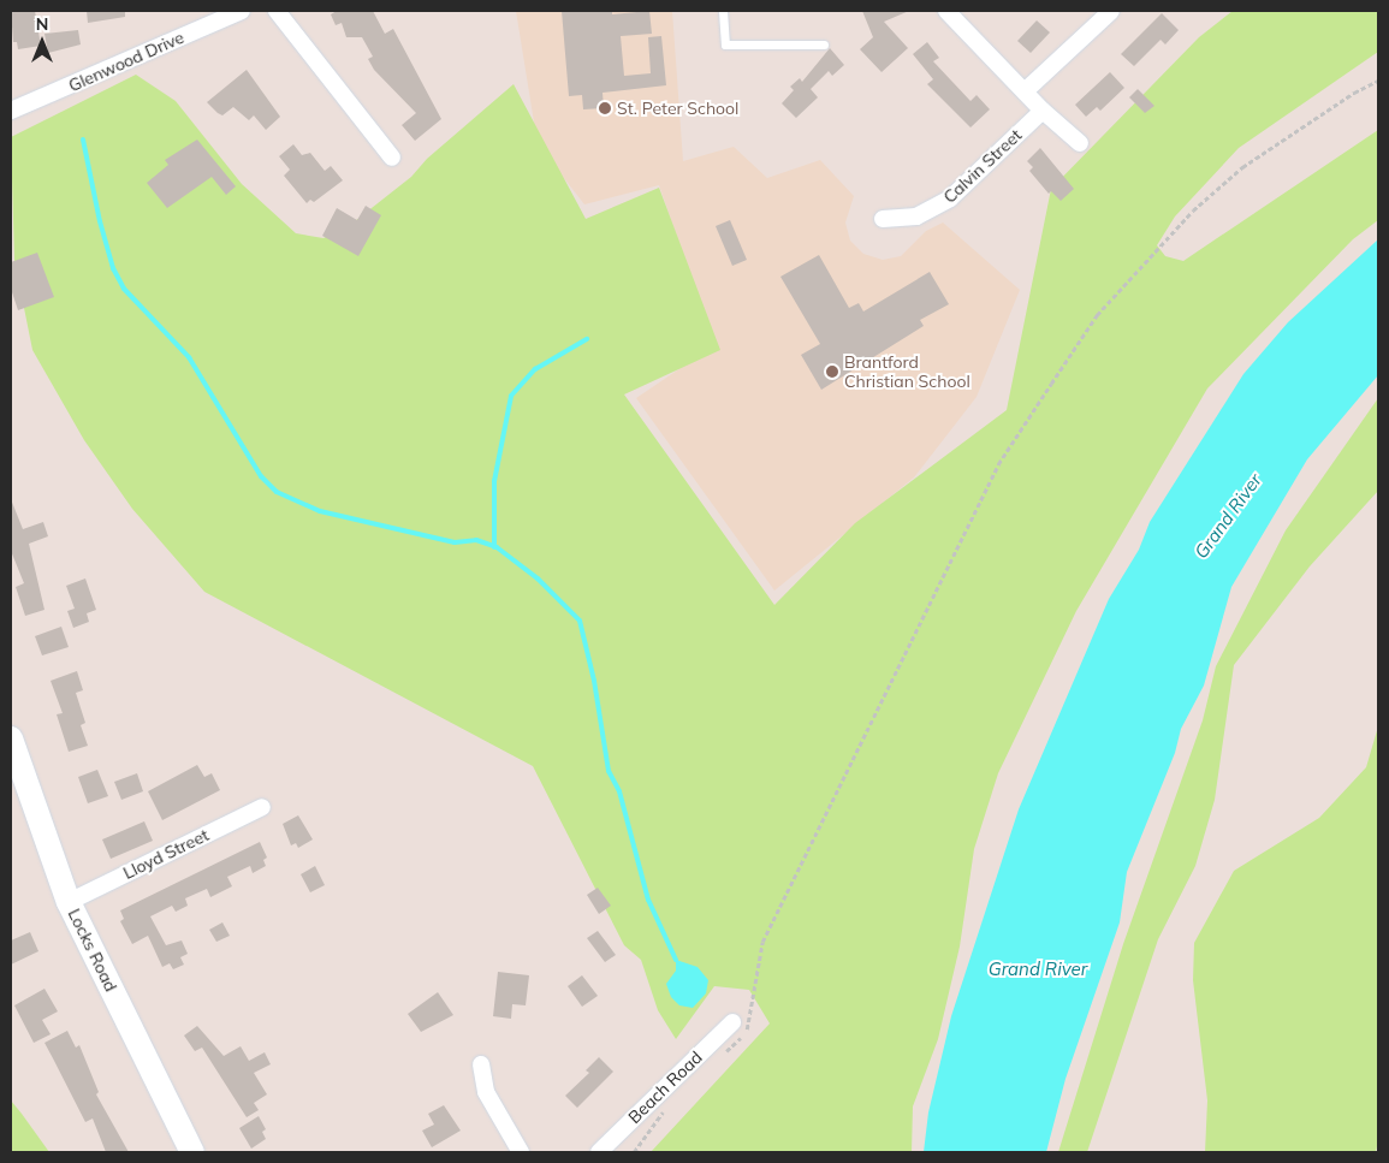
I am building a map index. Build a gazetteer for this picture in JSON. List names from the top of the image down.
{
  "streets": {
    "street": [
      "Glenwood Drive",
      "Calvin Street",
      "Lloyd Street",
      "Locks Road",
      "Beach Road"
    ]
  },
  "crossings": [
    ["Lloyd Street", "Locks Road"]
  ],
  "water": ["Grand River"],
  "places": ["St. Peter School", "Brantford Christian School"],
  "north": "top"
}
